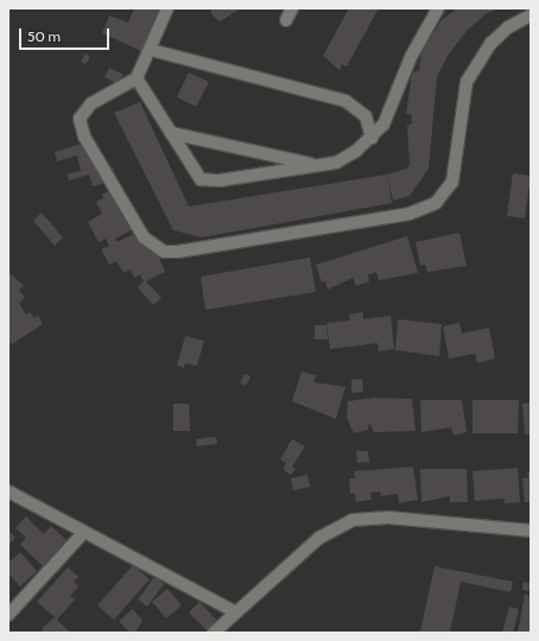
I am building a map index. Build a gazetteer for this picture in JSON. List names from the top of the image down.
{
  "scale_bar": "50 m"
}
